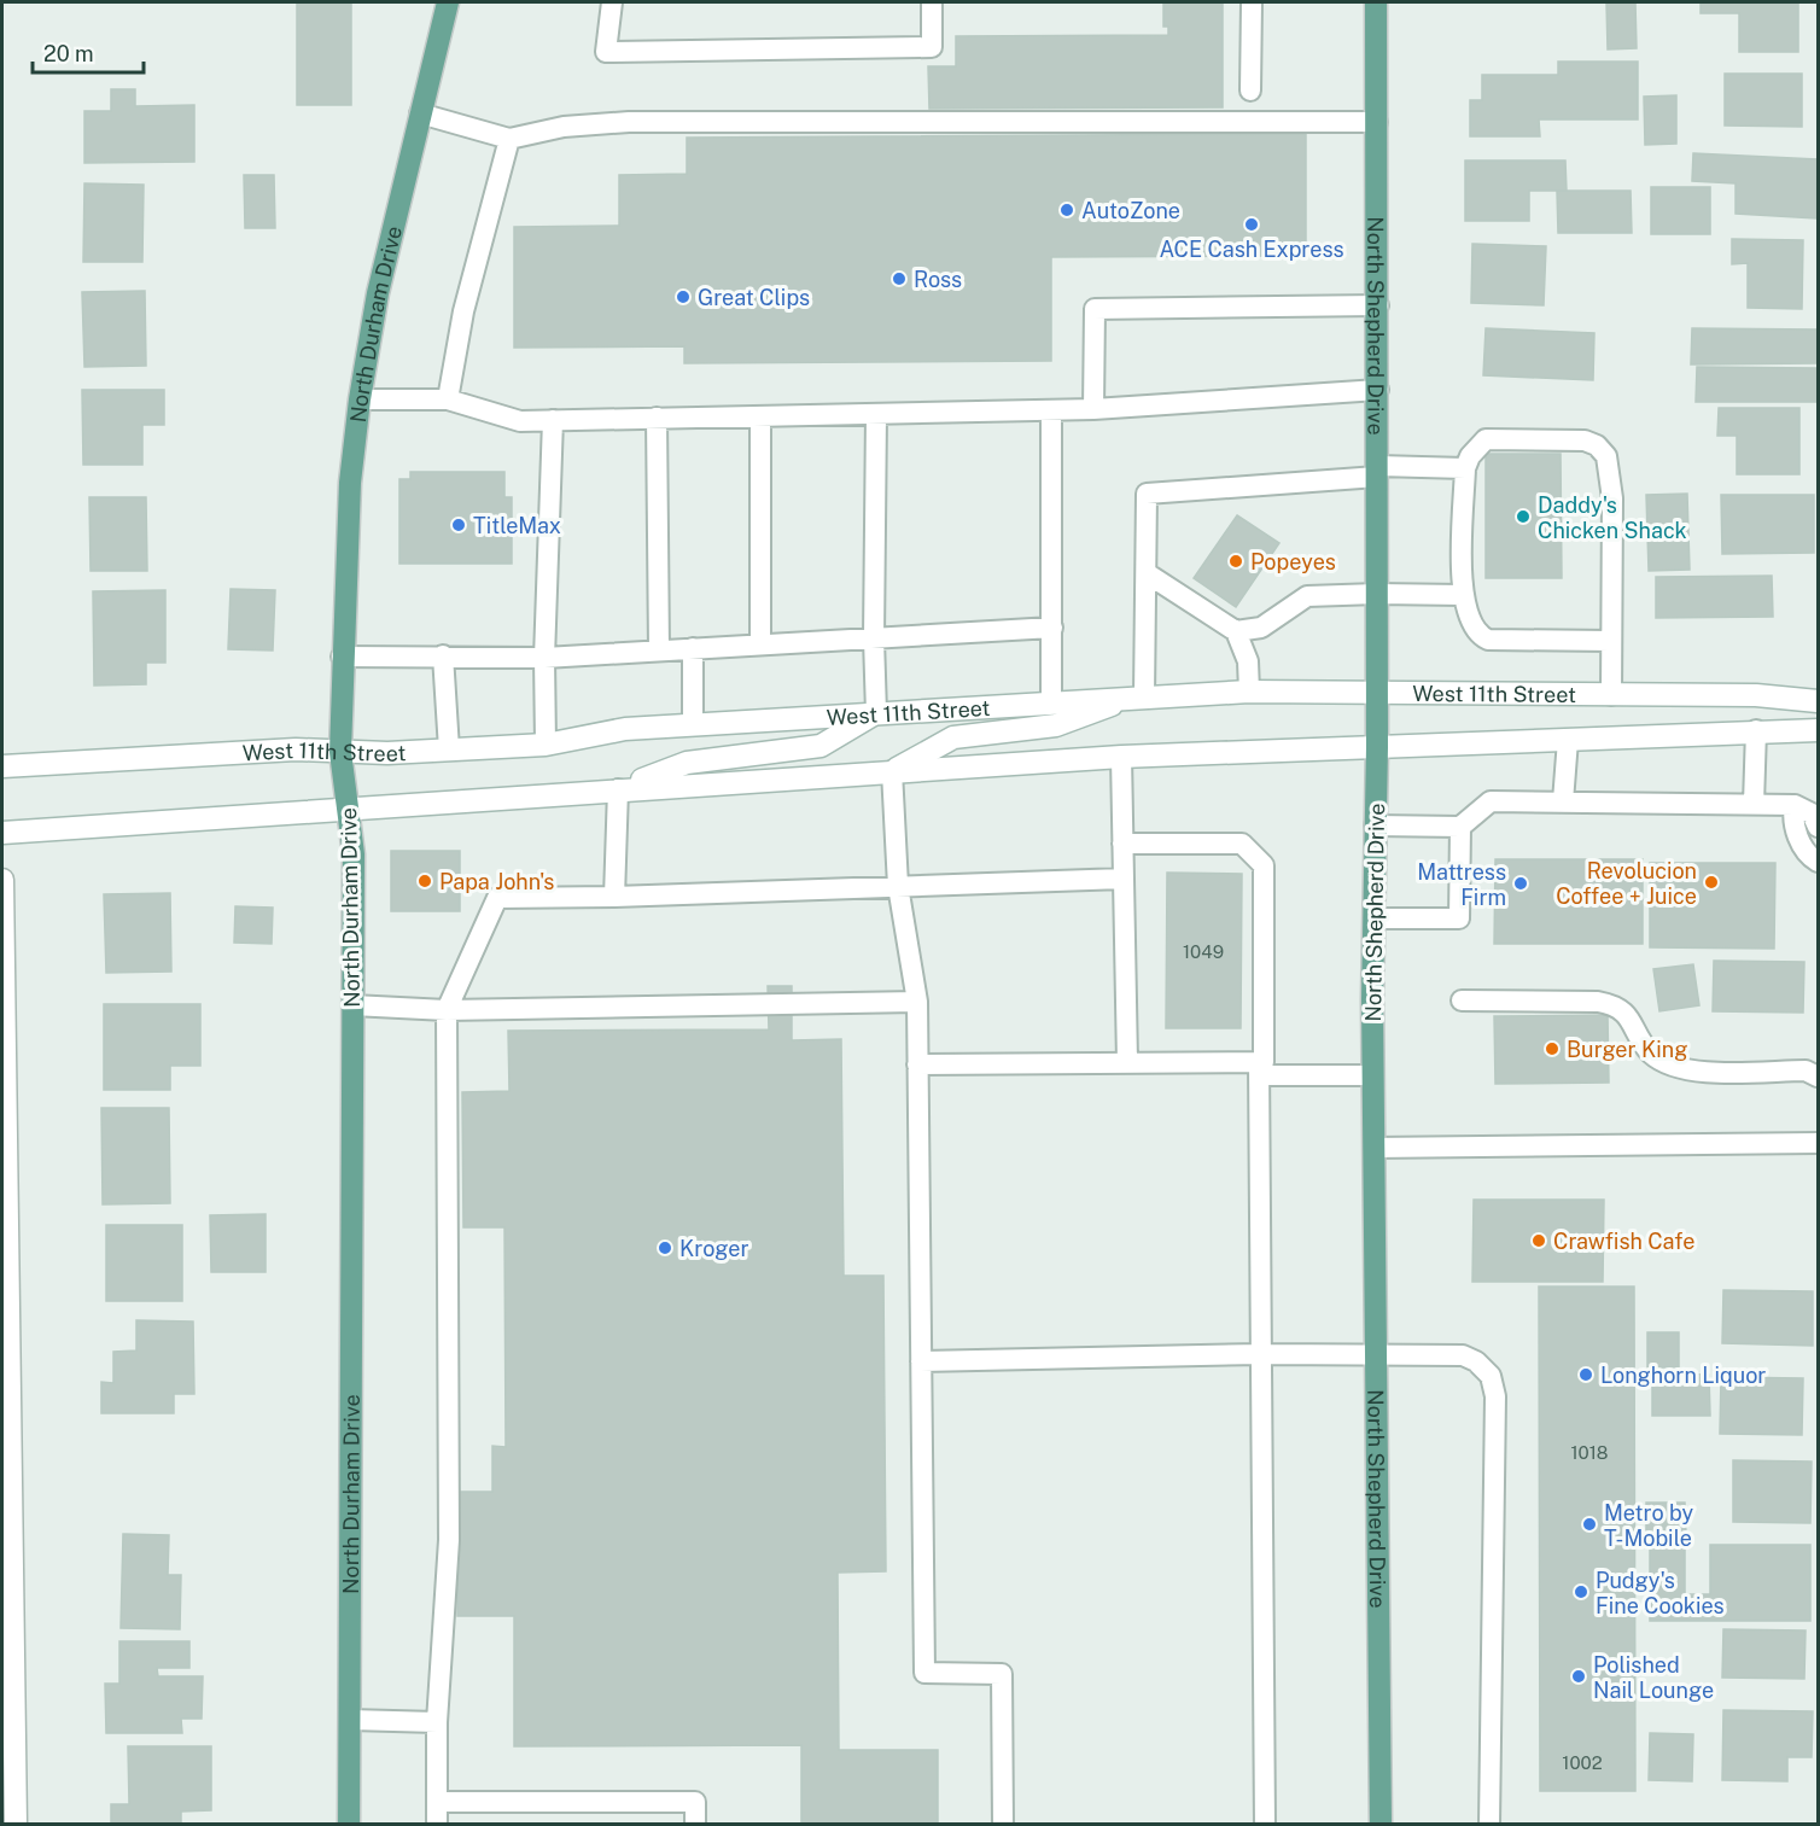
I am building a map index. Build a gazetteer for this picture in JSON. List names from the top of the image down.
{
  "streets": {
    "main road": ["North Durham Drive", "North Shepherd Drive", "West 11th Street"]
  },
  "crossings": [
    ["North Durham Drive", "West 11th Street"],
    ["North Shepherd Drive", "West 11th Street"]
  ],
  "places": [
    "AutoZone",
    "ACE Cash Express",
    "Ross",
    "Great Clips",
    "Daddy's Chicken Shack",
    "TitleMax",
    "Popeyes",
    "Papa John's",
    "Revolucion Coffee + Juice",
    "Mattress Firm",
    "Burger King",
    "Crawfish Cafe",
    "Kroger",
    "Longhorn Liquor",
    "Metro by T-Mobile",
    "Pudgy's Fine Cookies",
    "Polished Nail Lounge"
  ],
  "house_numbers": ["1049", "1018", "1002"],
  "scale_bar": "20 m"
}
